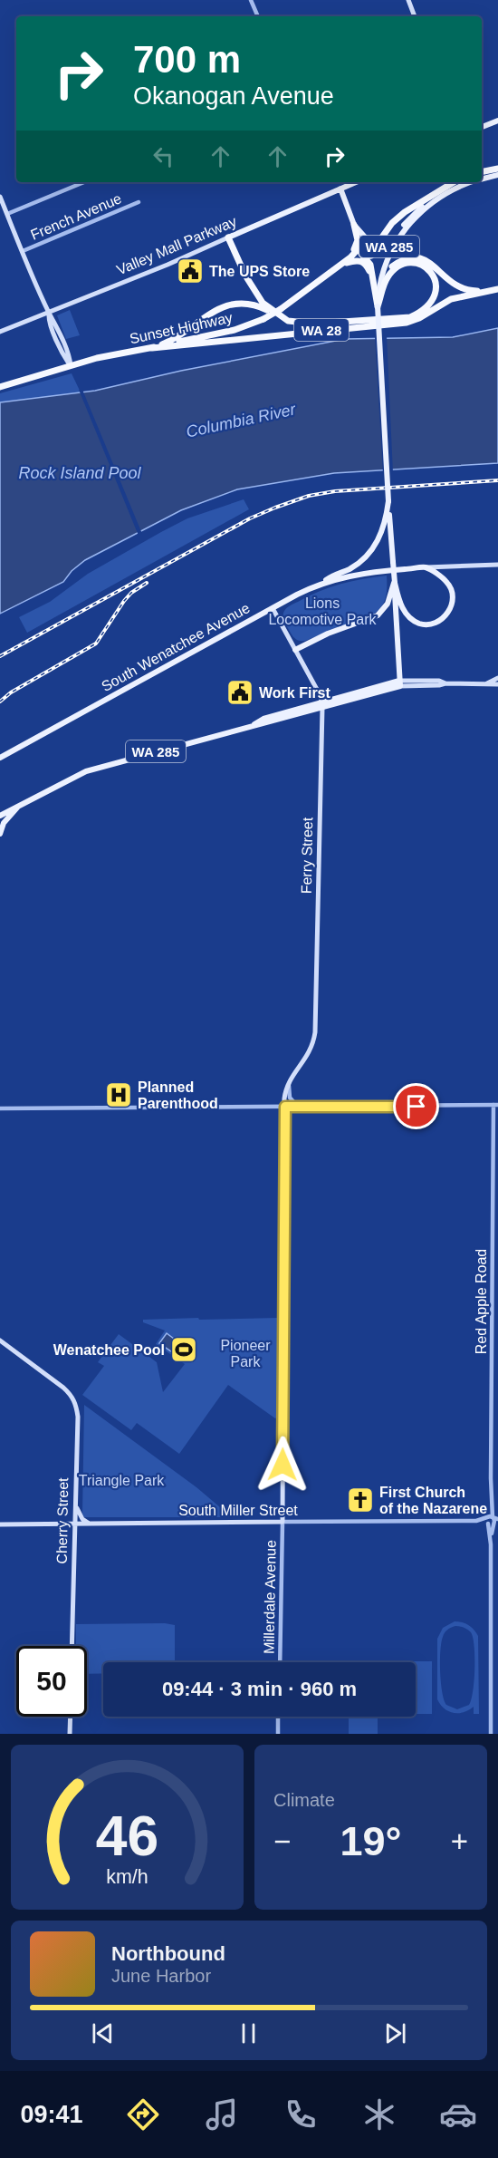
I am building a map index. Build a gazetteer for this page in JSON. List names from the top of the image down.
{
  "streets": {
    "highway": ["Sunset Highway", "WA 28"],
    "main road": [
      "Valley Mall Parkway",
      "WA 285",
      "South Wenatchee Avenue",
      "Ferry Street",
      "South Miller Street",
      "Cherry Street"
    ],
    "street": ["French Avenue", "Red Apple Road", "Millerdale Avenue"]
  },
  "crossings": [
    ["WA 285", "WA 28"],
    ["WA 285", "Ferry Street"],
    ["Sunset Highway", "WA 28"],
    ["South Wenatchee Avenue", "Ferry Street"],
    ["Ferry Street", "South Miller Street"],
    ["Ferry Street", "Millerdale Avenue"],
    ["Red Apple Road", "South Miller Street"],
    ["South Miller Street", "Cherry Street"],
    ["South Miller Street", "Millerdale Avenue"]
  ],
  "water": ["Columbia River", "Rock Island Pool"],
  "parks": ["Lions Locomotive Park", "Pioneer Park", "Triangle Park"],
  "places": {
    "public building": ["The UPS Store", "Work First"],
    "hospital": ["Planned Parenthood"],
    "sports": ["Wenatchee Pool"],
    "church": ["First Church of the Nazarene"]
  },
  "page": {
    "turn": ["700 m", "Okanogan Avenue"],
    "limit": "50",
    "trip": "09:44 · 3 min · 960 m",
    "tile": "Climate",
    "heat": ["−", "19°", "+"],
    "song": ["Northbound", "June Harbor"],
    "tabs": "09:41",
    "gauge": ["46", "km/h"]
  }
}
